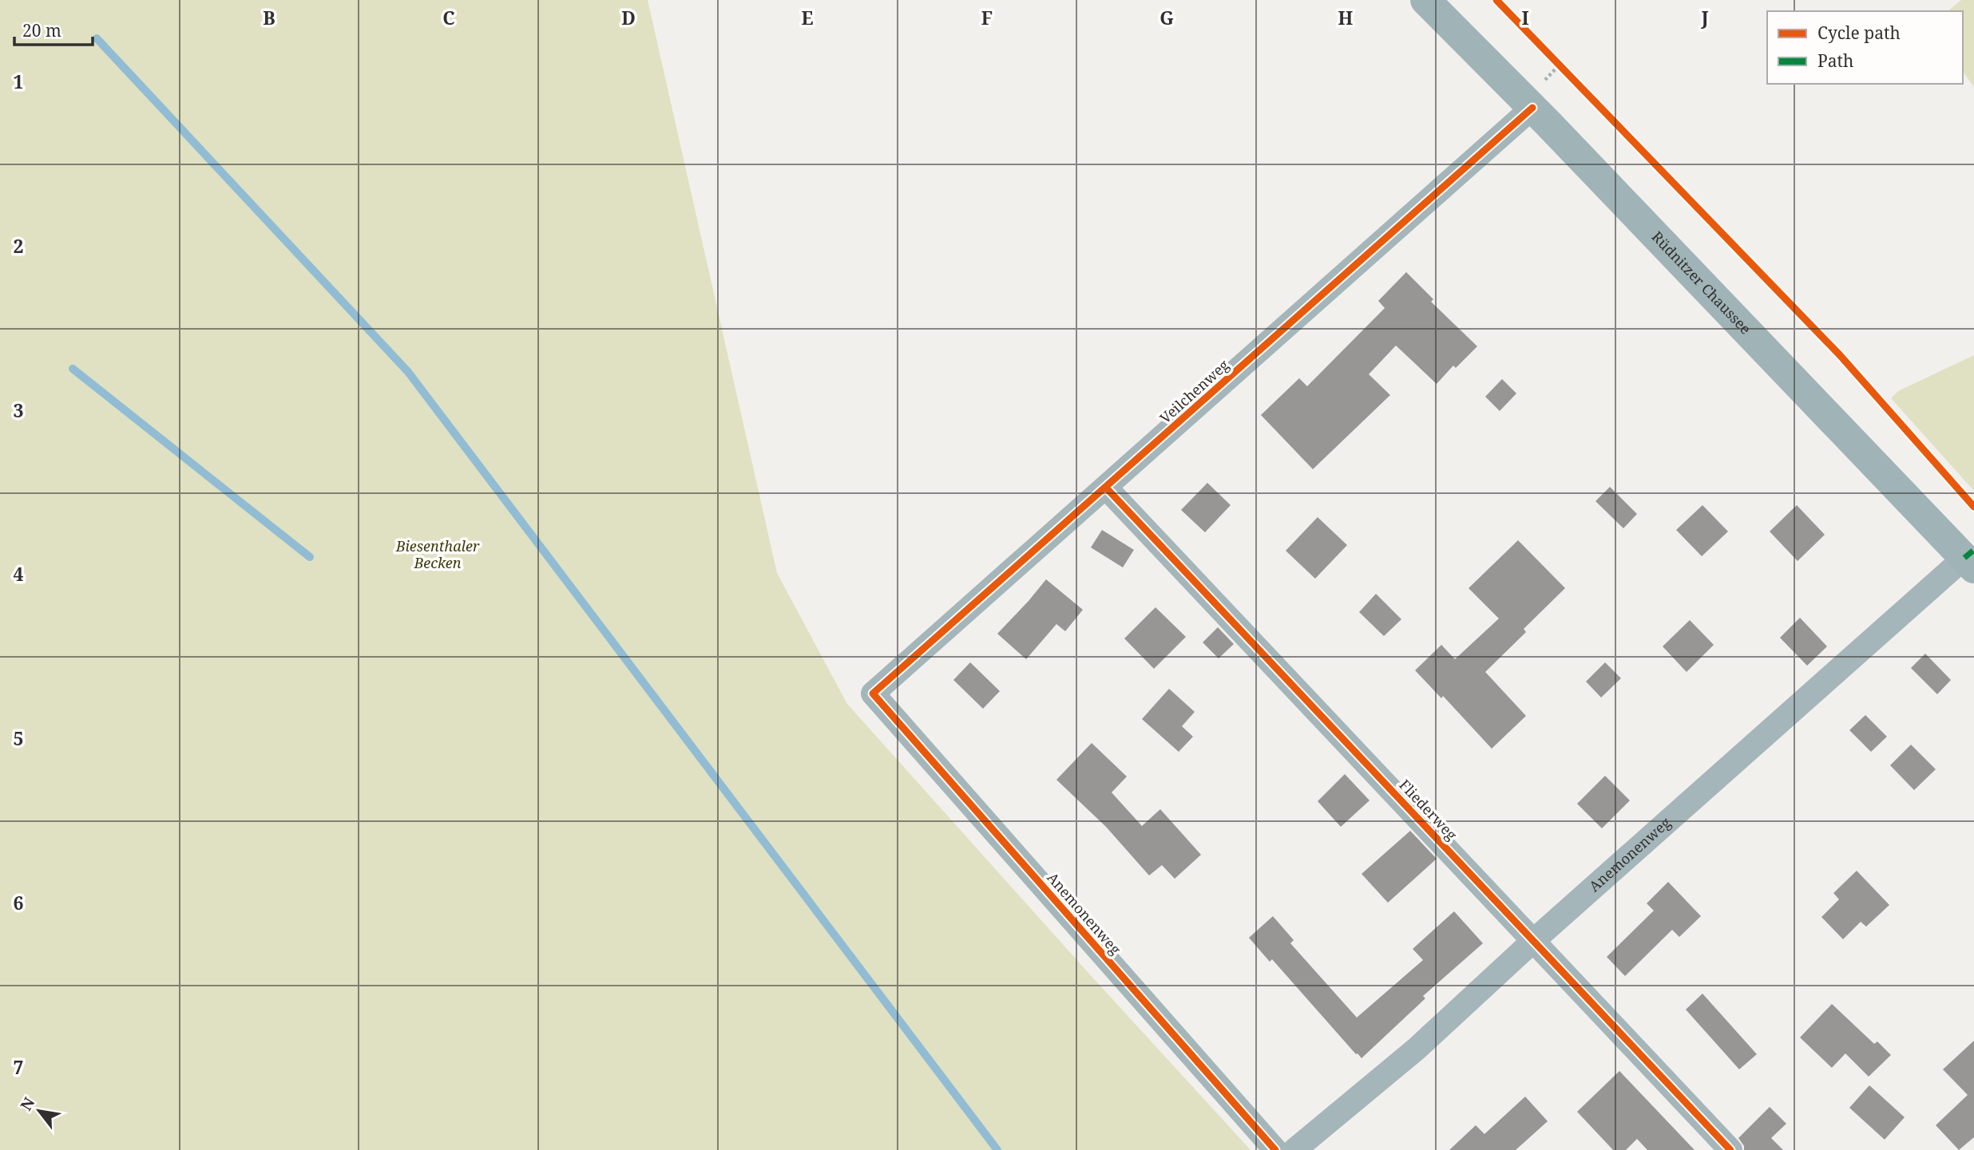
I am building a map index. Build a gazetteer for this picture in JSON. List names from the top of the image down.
{
  "streets": {
    "main road": ["Rüdnitzer Chaussee"],
    "street": ["Veilchenweg", "Fliederweg", "Anemonenweg"]
  },
  "crossings": [
    ["Rüdnitzer Chaussee", "Veilchenweg"],
    ["Rüdnitzer Chaussee", "Anemonenweg"],
    ["Veilchenweg", "Fliederweg"],
    ["Veilchenweg", "Anemonenweg"],
    ["Fliederweg", "Anemonenweg"]
  ],
  "parks": ["Biesenthaler Becken"],
  "legend": ["Cycle path", "Path"],
  "scale_bar": "20 m",
  "north": "top left",
  "grid": {
    "columns": [
      "B",
      "C",
      "D",
      "E",
      "F",
      "G",
      "H",
      "I",
      "J"
    ],
    "rows": [
      "1",
      "2",
      "3",
      "4",
      "5",
      "6",
      "7"
    ]
  }
}
